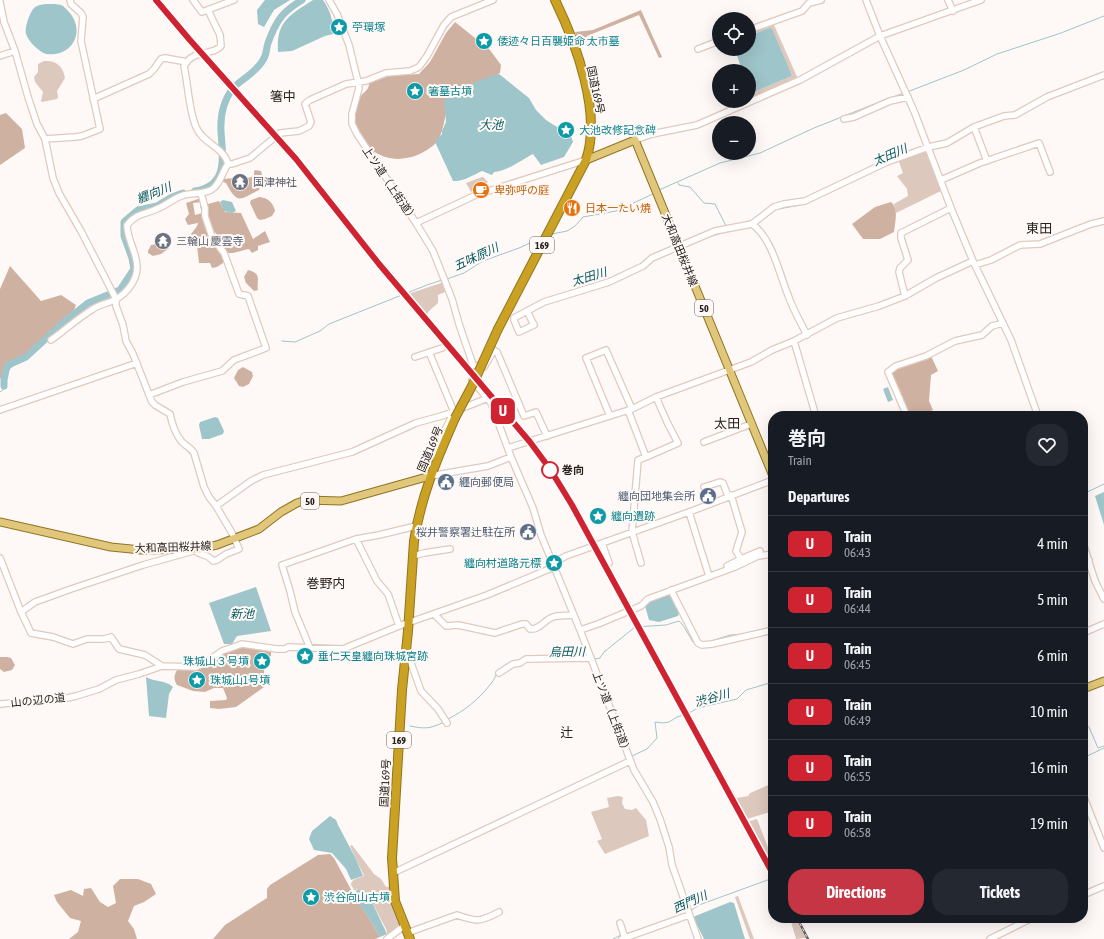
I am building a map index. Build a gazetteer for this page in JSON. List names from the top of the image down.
{
  "streets": {
    "highway": ["国道169号", "169"],
    "main road": ["大和高田桜井線", "50"],
    "street": ["上ツ道（上街道）", "山の辺の道"]
  },
  "crossings": [
    ["国道169号", "169"],
    ["国道169号", "大和高田桜井線"]
  ],
  "districts": [
    "箸中",
    "東田",
    "太田",
    "巻野内",
    "辻"
  ],
  "water": [
    "大池",
    "太田川",
    "纒向川",
    "五味原川",
    "新池",
    "烏田川",
    "渋谷川",
    "西門川"
  ],
  "places": {
    "place": [
      "苧環塚",
      "倭迹々日百襲姫命 太市墓",
      "箸墓古墳",
      "大池改修記念碑",
      "纏向遺跡",
      "纏向村道路元標",
      "垂仁天皇纏向珠城宮跡",
      "珠城山３号墳",
      "珠城山1号墳",
      "渋谷向山古墳"
    ],
    "temple": ["国津神社", "三輪山 慶雲寺"],
    "cafe": ["卑弥呼の庭"],
    "restaurant": ["日本一たい焼"],
    "other": ["巻向"],
    "public building": ["纒向郵便局", "纏向団地集会所", "桜井警察署辻駐在所"]
  },
  "page": {
    "on_map": "U",
    "map_buttons": ["+", "−"],
    "heading": [
      ["巻向", "Train"],
      "Departures"
    ],
    "list": [
      {
        "mark": "U",
        "name": "Train",
        "note": "06:43",
        "value": "4 min"
      },
      {
        "mark": "U",
        "name": "Train",
        "note": "06:44",
        "value": "5 min"
      },
      {
        "mark": "U",
        "name": "Train",
        "note": "06:45",
        "value": "6 min"
      },
      {
        "mark": "U",
        "name": "Train",
        "note": "06:49",
        "value": "10 min"
      },
      {
        "mark": "U",
        "name": "Train",
        "note": "06:55",
        "value": "16 min"
      },
      {
        "mark": "U",
        "name": "Train",
        "note": "06:58",
        "value": "19 min"
      }
    ],
    "buttons": ["Directions", "Tickets"]
  }
}
